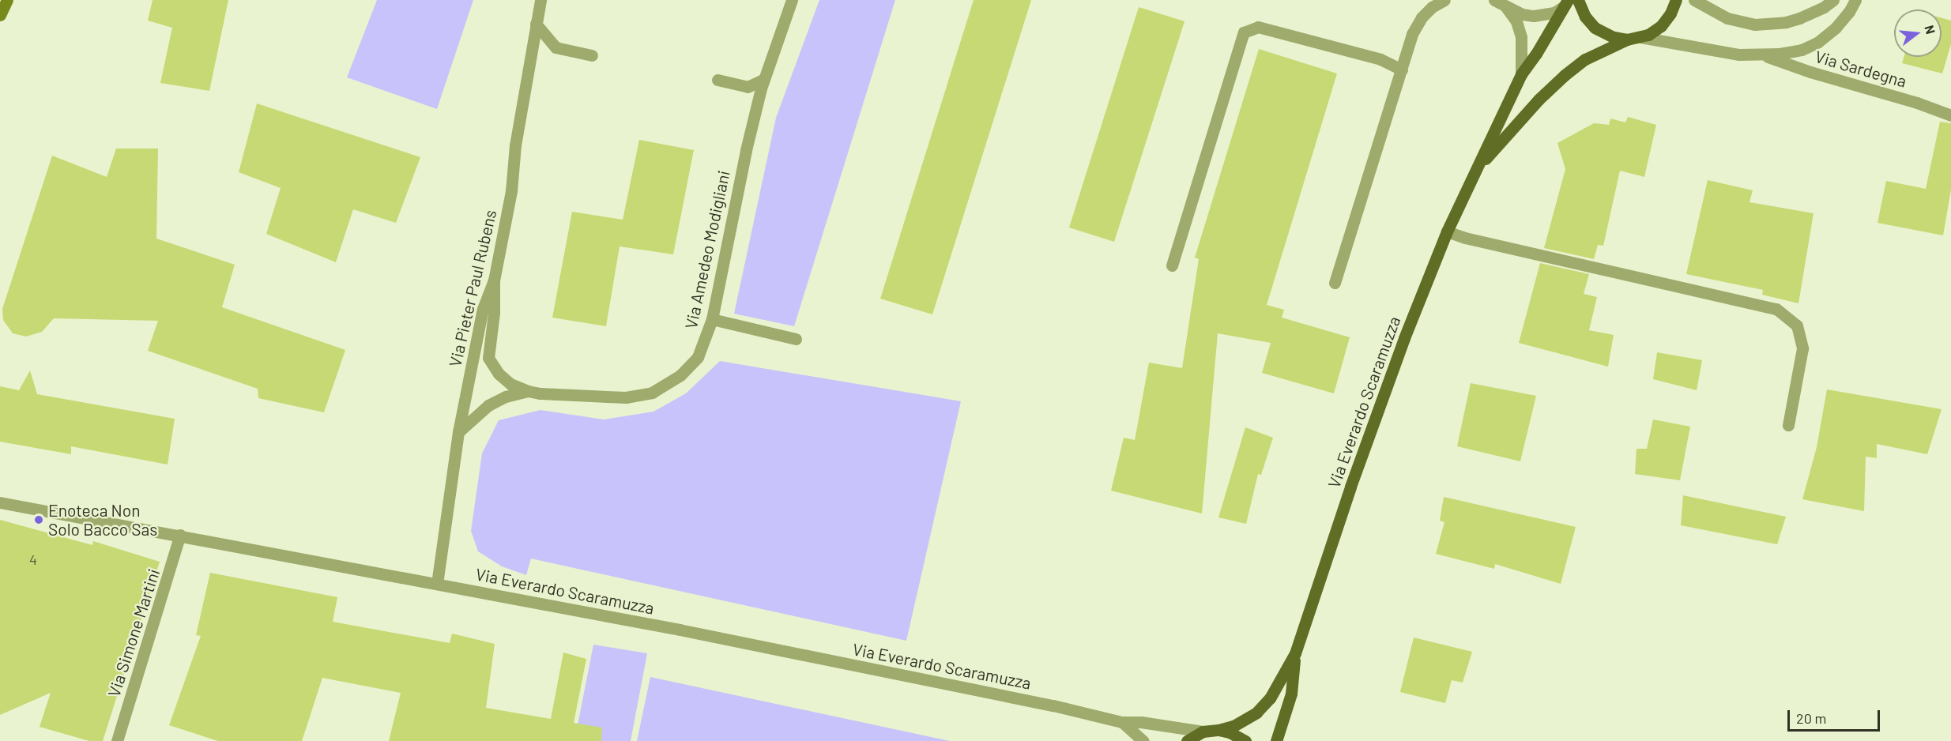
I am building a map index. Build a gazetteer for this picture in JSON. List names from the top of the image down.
{
  "streets": {
    "main road": ["Via Everardo Scaramuzza"],
    "street": [
      "Via Sardegna",
      "Via Amedeo Modigliani",
      "Via Pieter Paul Rubens",
      "Via Simone Martini"
    ]
  },
  "crossings": [
    ["Via Amedeo Modigliani", "Via Pieter Paul Rubens"],
    ["Via Pieter Paul Rubens", "Via Everardo Scaramuzza"],
    ["Via Everardo Scaramuzza", "Via Simone Martini"]
  ],
  "places": ["Enoteca Non Solo Bacco Sas"],
  "house_numbers": ["4"],
  "scale_bar": "20 m",
  "north": "right"
}
